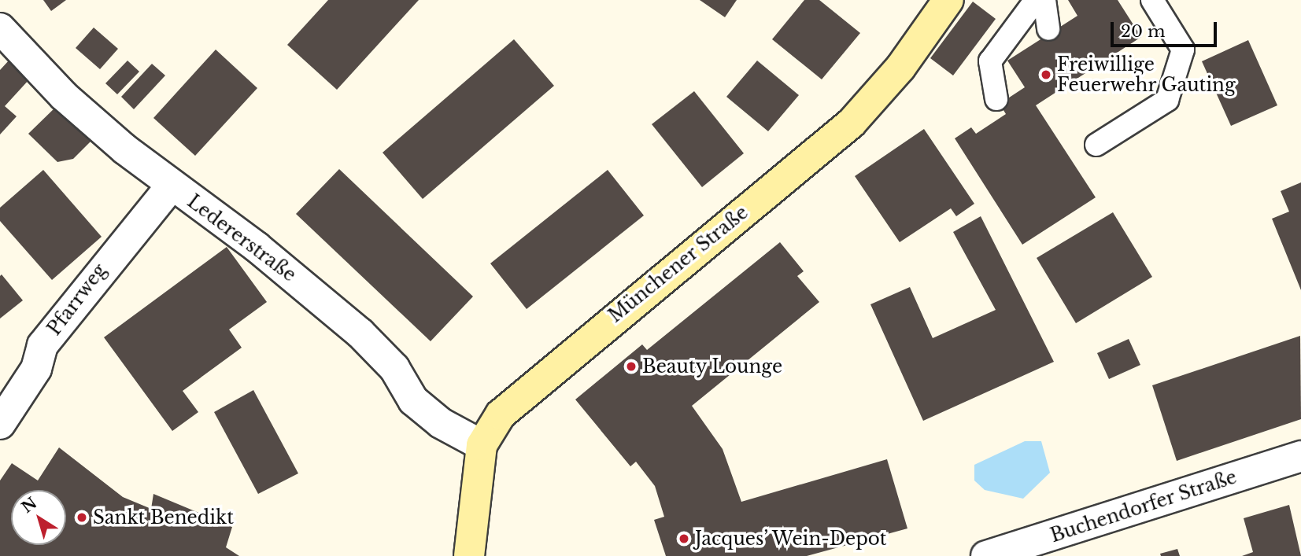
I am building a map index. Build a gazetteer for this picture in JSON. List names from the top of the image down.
{
  "streets": {
    "main road": ["Münchener Straße"],
    "street": ["Ledererstraße", "Pfarrweg", "Buchendorfer Straße"]
  },
  "crossings": [
    ["Ledererstraße", "Münchener Straße"],
    ["Ledererstraße", "Pfarrweg"]
  ],
  "places": [
    "Freiwillige Feuerwehr Gauting",
    "Beauty Lounge",
    "Sankt Benedikt",
    "Jacques’ Wein-Depot"
  ],
  "scale_bar": "20 m",
  "north": "top left"
}
